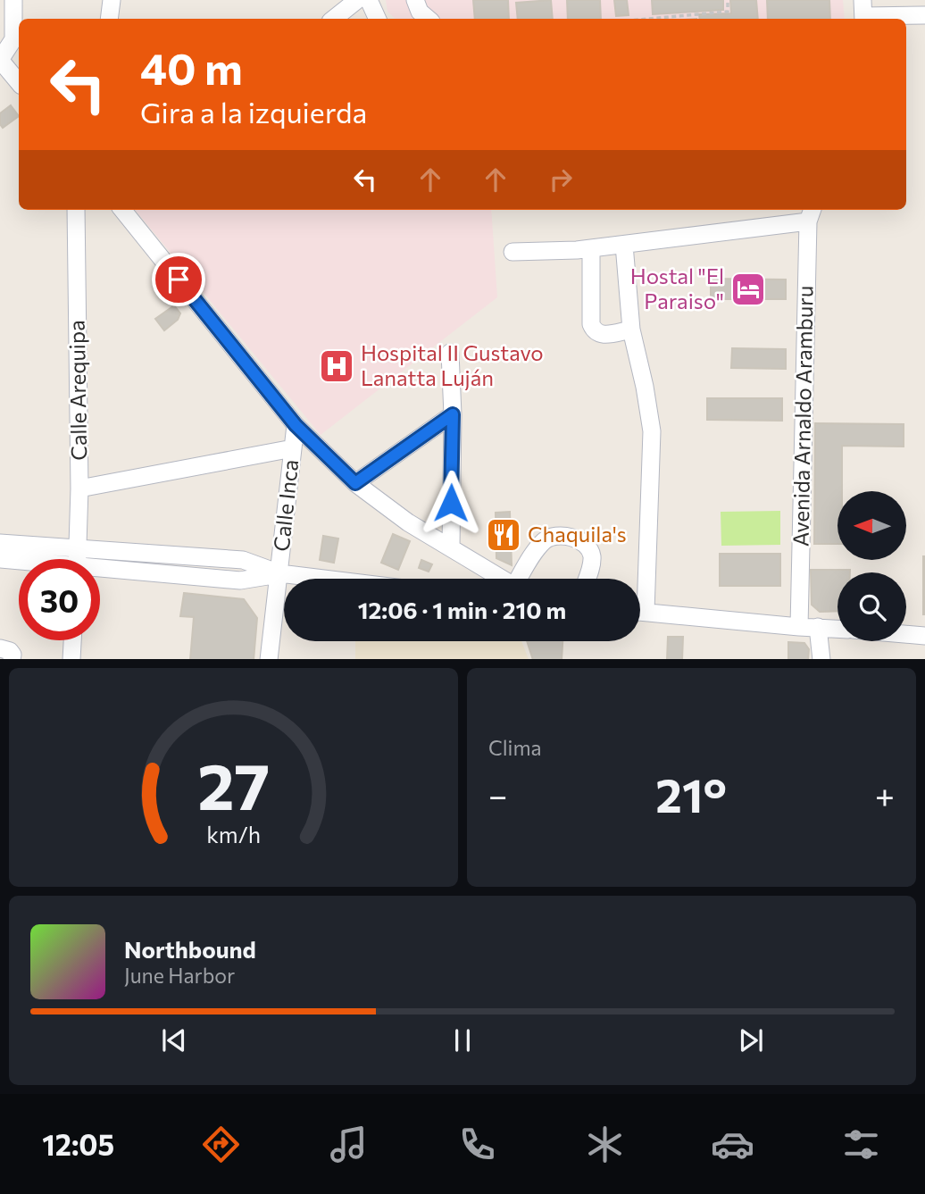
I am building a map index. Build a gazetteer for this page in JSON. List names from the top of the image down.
{
  "streets": {
    "street": ["Calle Arequipa", "Avenida Arnaldo Aramburu", "Calle Inca"]
  },
  "places": {
    "hotel": ["Hostal \"El Paraiso\""],
    "hospital": ["Hospital II Gustavo Lanatta Luján"],
    "restaurant": ["Chaquila's"]
  },
  "north": "left",
  "page": {
    "turn": ["40 m", "Gira a la izquierda"],
    "limit": "30",
    "trip": "12:06 · 1 min · 210 m",
    "tile": "Clima",
    "heat": ["−", "21°", "+"],
    "song": ["Northbound", "June Harbor"],
    "tabs": "12:05",
    "gauge": ["27", "km/h"]
  }
}
